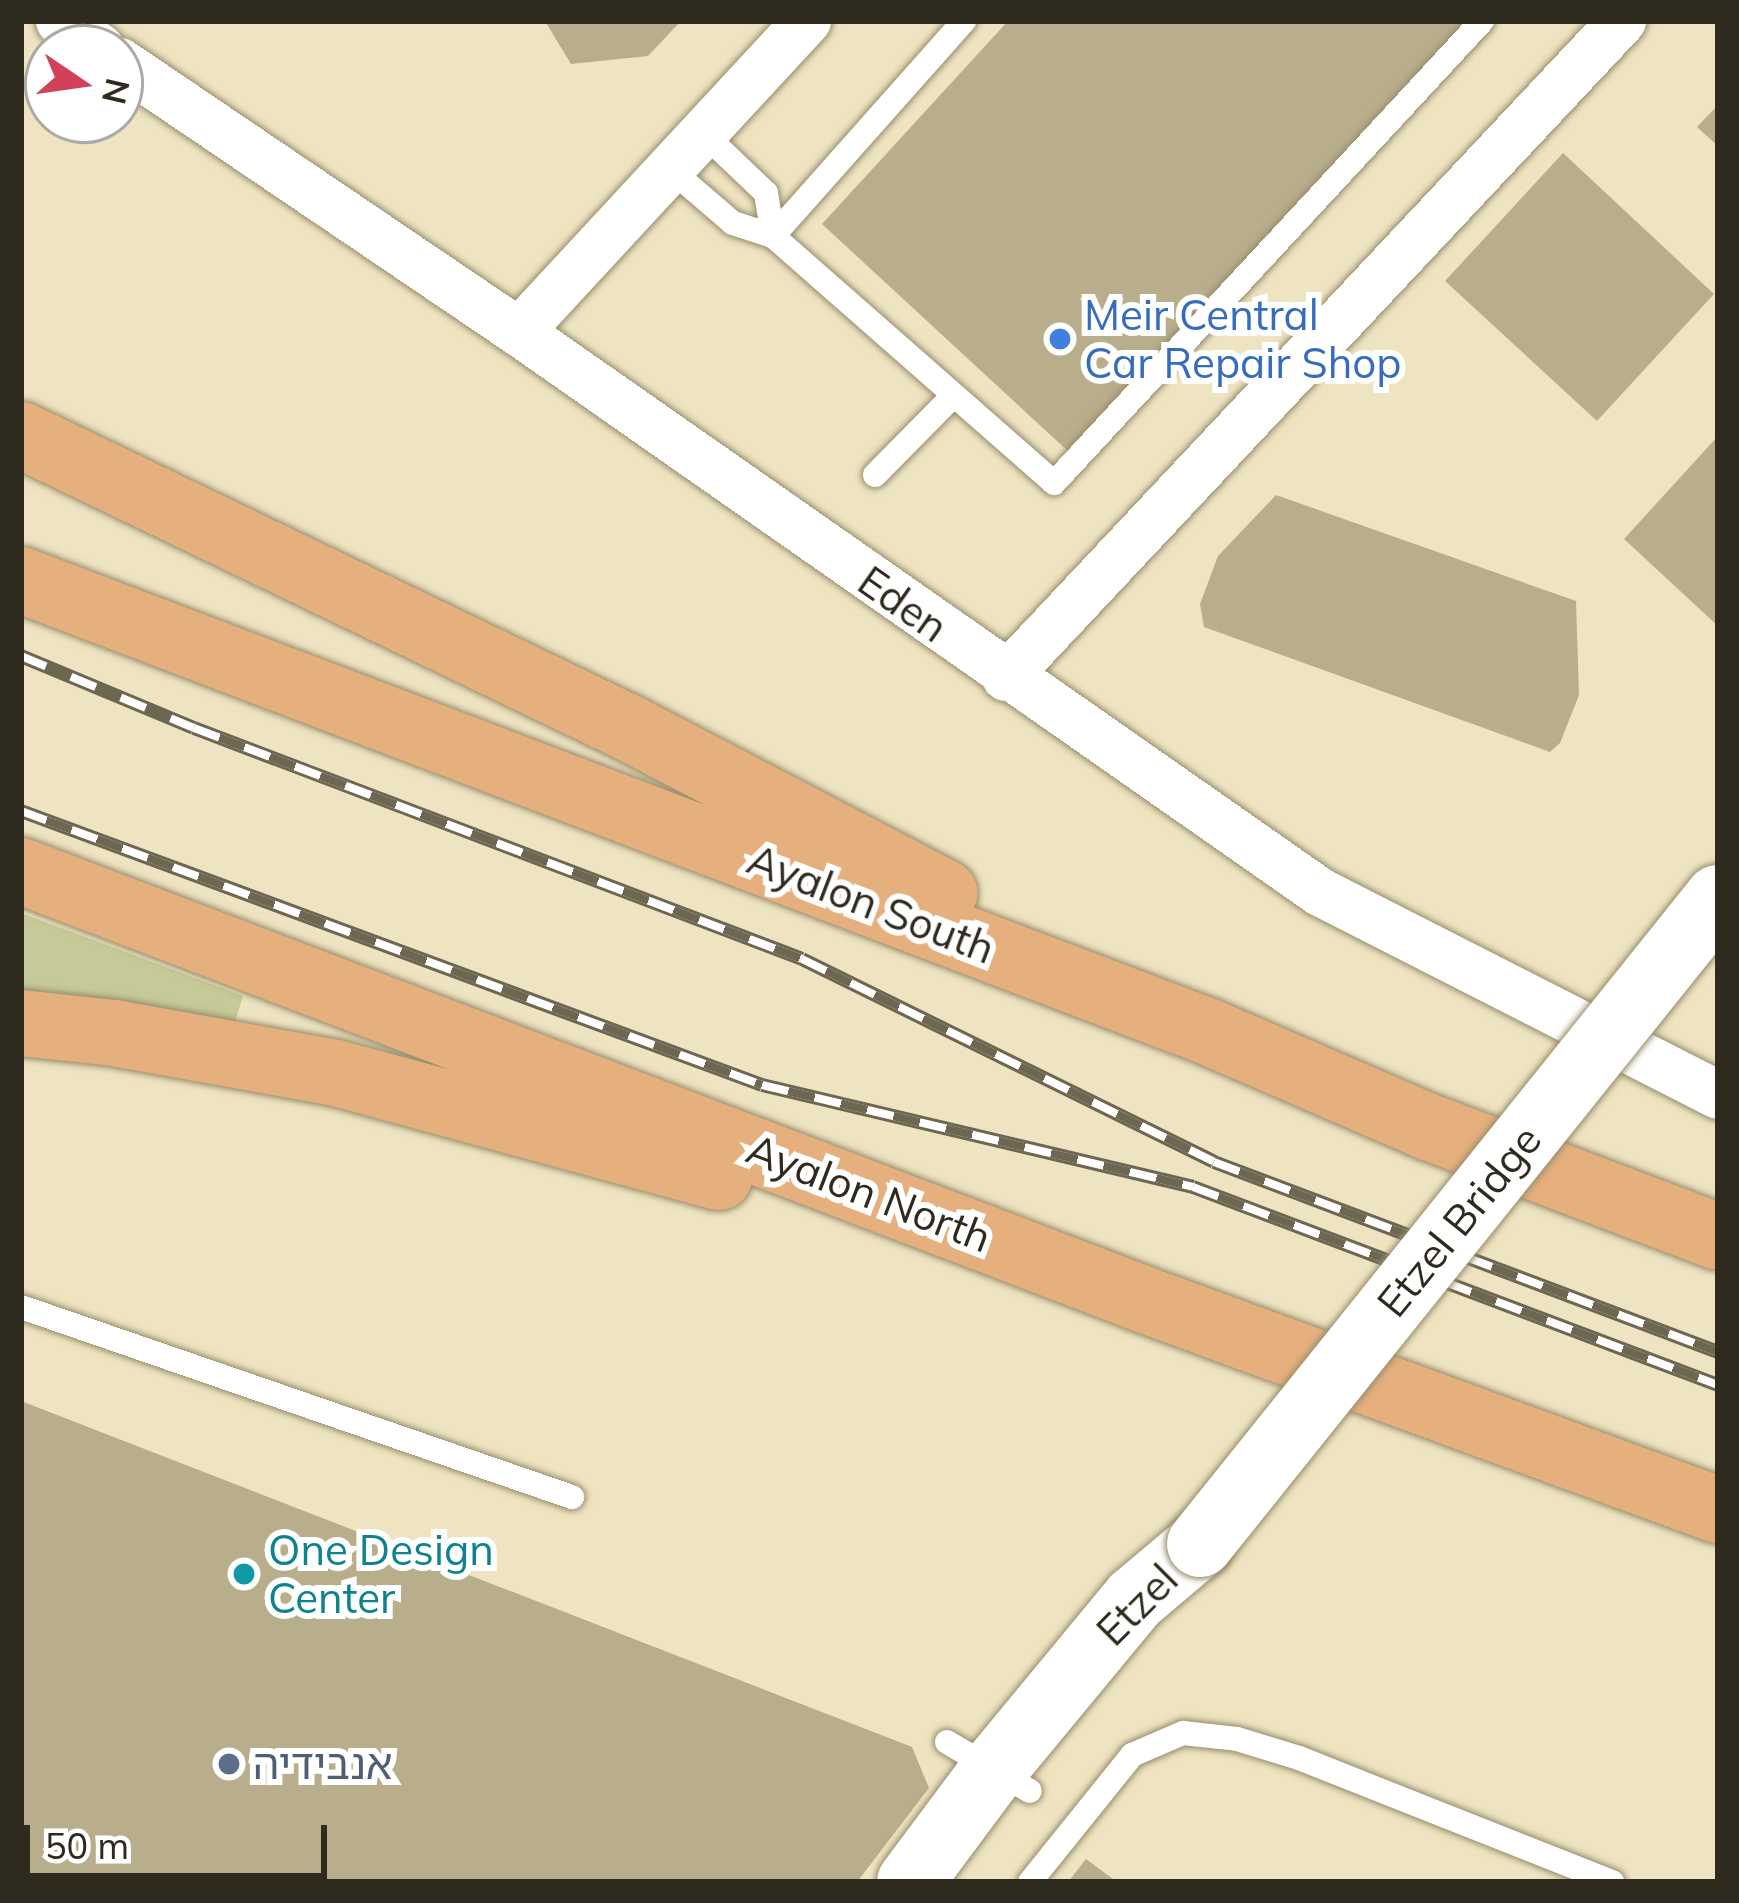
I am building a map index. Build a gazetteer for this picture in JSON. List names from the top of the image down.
{
  "streets": {
    "highway": ["Ayalon South", "Ayalon North"],
    "street": ["Eden", "Etzel Bridge", "Etzel"]
  },
  "crossings": [
    ["Etzel Bridge", "Etzel"]
  ],
  "places": ["Meir Central Car Repair Shop", "One Design Center", "אנבידיה"],
  "scale_bar": "50 m",
  "north": "right"
}
